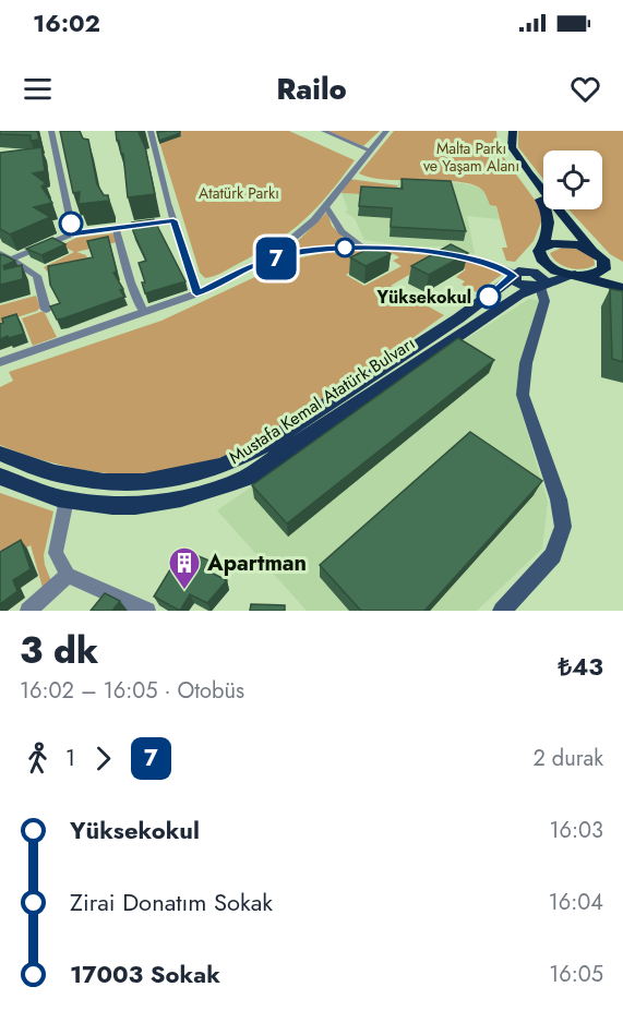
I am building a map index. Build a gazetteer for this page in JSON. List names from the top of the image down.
{
  "streets": {
    "main road": ["Mustafa Kemal Atatürk Bulvarı"]
  },
  "parks": ["Malta Parkı ve Yaşam Alanı", "Atatürk Parkı"],
  "places": {
    "other": ["Yüksekokul"],
    "building": ["Apartman"]
  },
  "lines": ["bus line 7"],
  "page": {
    "status": "16:02",
    "header": "Railo",
    "on_map": "7",
    "heading": ["3 dk", "16:02 – 16:05 · Otobüs", "₺43"],
    "legs": ["1", "7", "2 durak"],
    "list": [
      {
        "name": "Yüksekokul",
        "value": "16:03"
      },
      {
        "name": "Zirai Donatım Sokak",
        "value": "16:04"
      },
      {
        "name": "17003 Sokak",
        "value": "16:05"
      }
    ]
  }
}
